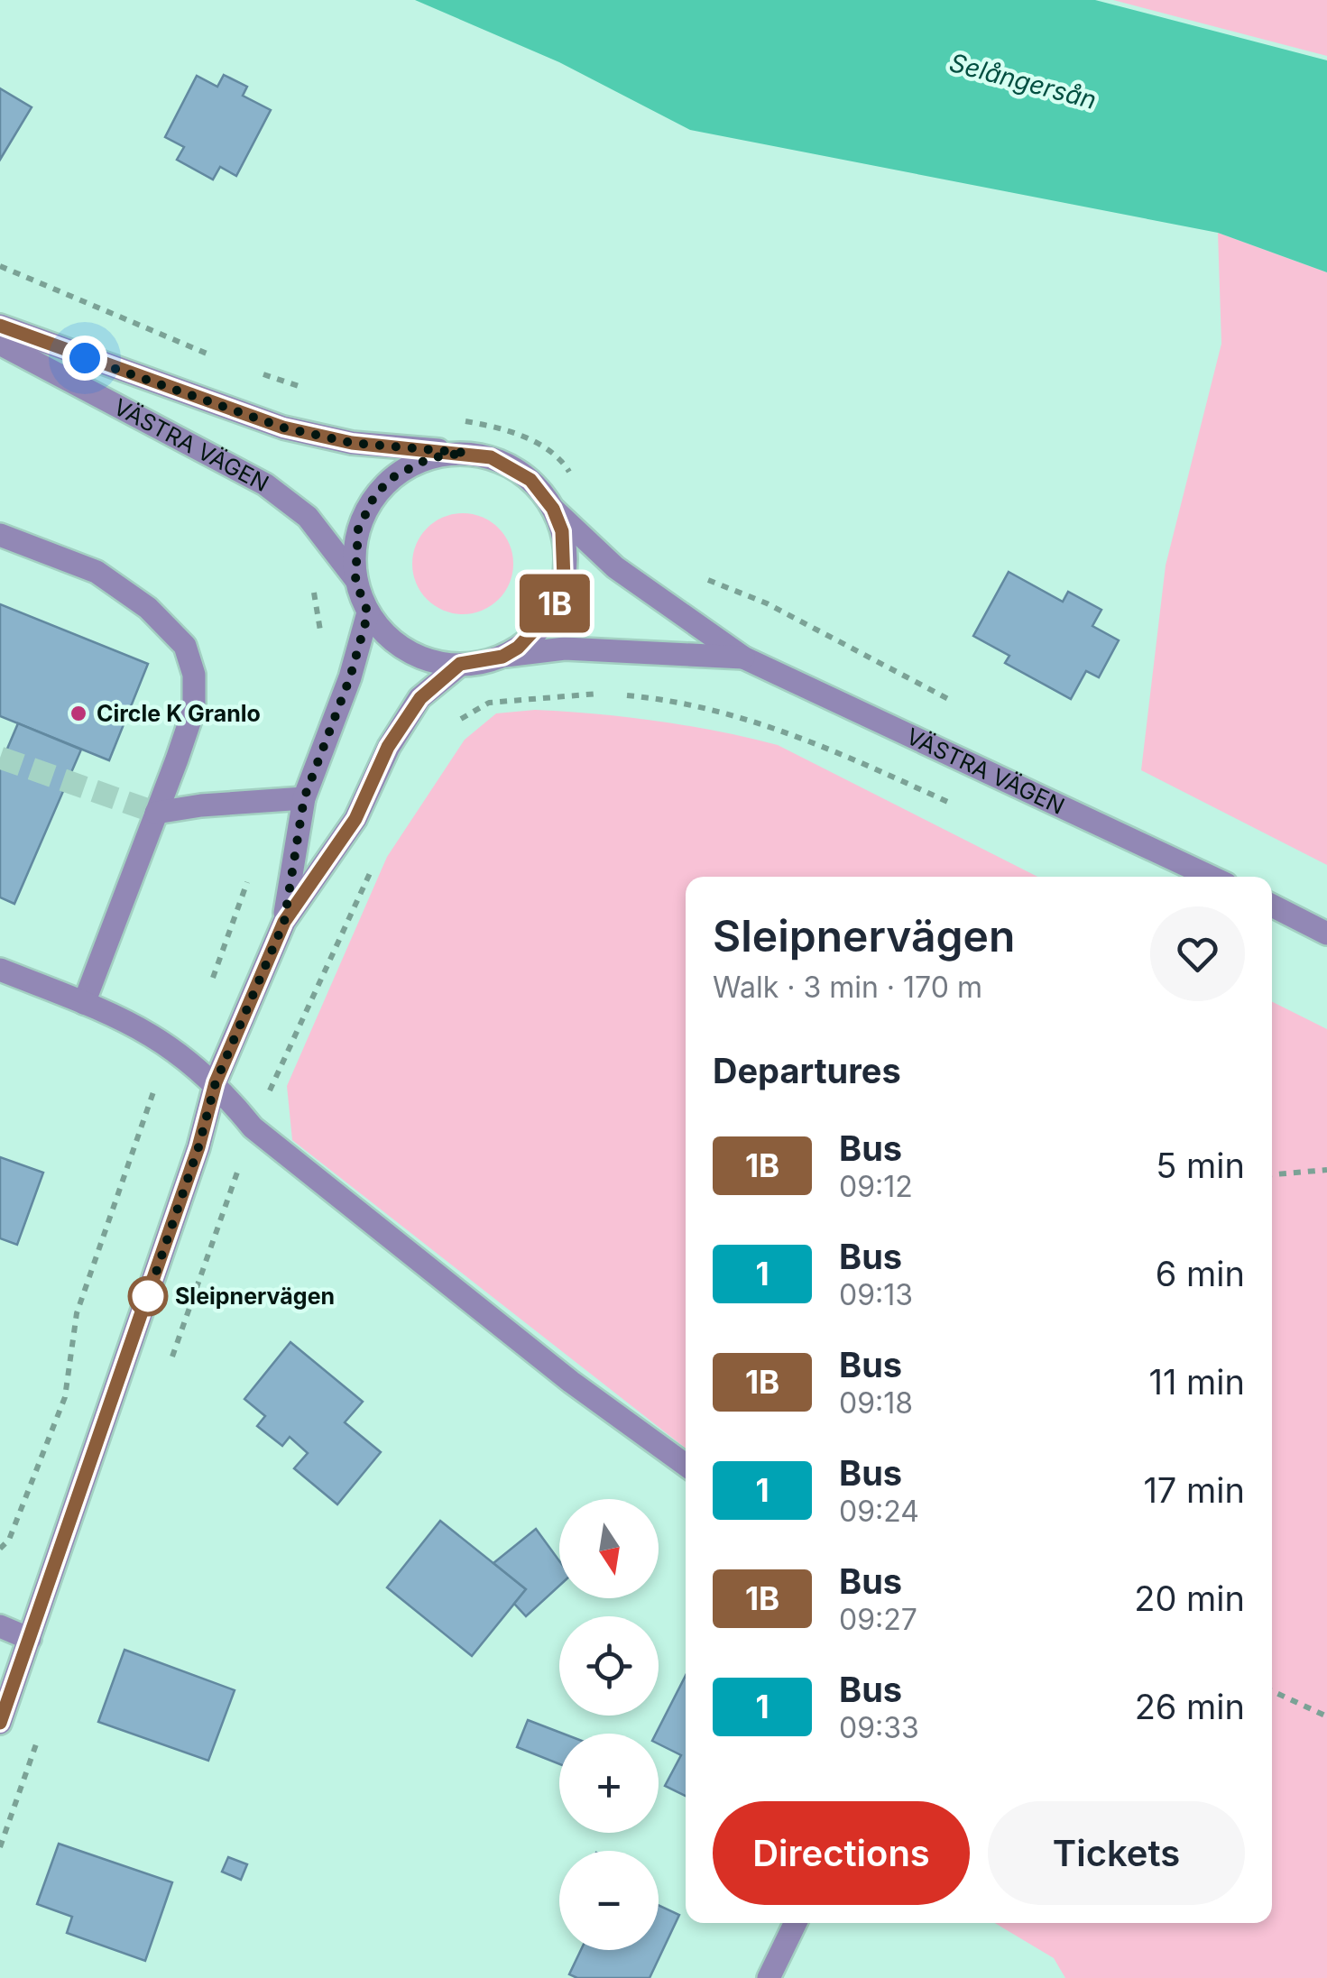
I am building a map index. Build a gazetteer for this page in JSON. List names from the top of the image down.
{
  "streets": {
    "street": ["VÄSTRA VÄGEN"]
  },
  "water": ["Selångersån"],
  "places": ["Circle K Granlo", "Sleipnervägen"],
  "lines": ["bus line 1B"],
  "north": "bottom",
  "page": {
    "on_map": "1B",
    "heading": [
      ["Sleipnervägen", "Walk · 3 min · 170 m"],
      "Departures"
    ],
    "list": [
      {
        "mark": "1B",
        "name": "Bus",
        "note": "09:12",
        "value": "5 min"
      },
      {
        "mark": "1",
        "name": "Bus",
        "note": "09:13",
        "value": "6 min"
      },
      {
        "mark": "1B",
        "name": "Bus",
        "note": "09:18",
        "value": "11 min"
      },
      {
        "mark": "1",
        "name": "Bus",
        "note": "09:24",
        "value": "17 min"
      },
      {
        "mark": "1B",
        "name": "Bus",
        "note": "09:27",
        "value": "20 min"
      },
      {
        "mark": "1",
        "name": "Bus",
        "note": "09:33",
        "value": "26 min"
      }
    ],
    "map_buttons": ["+", "−"],
    "buttons": ["Directions", "Tickets"]
  }
}
